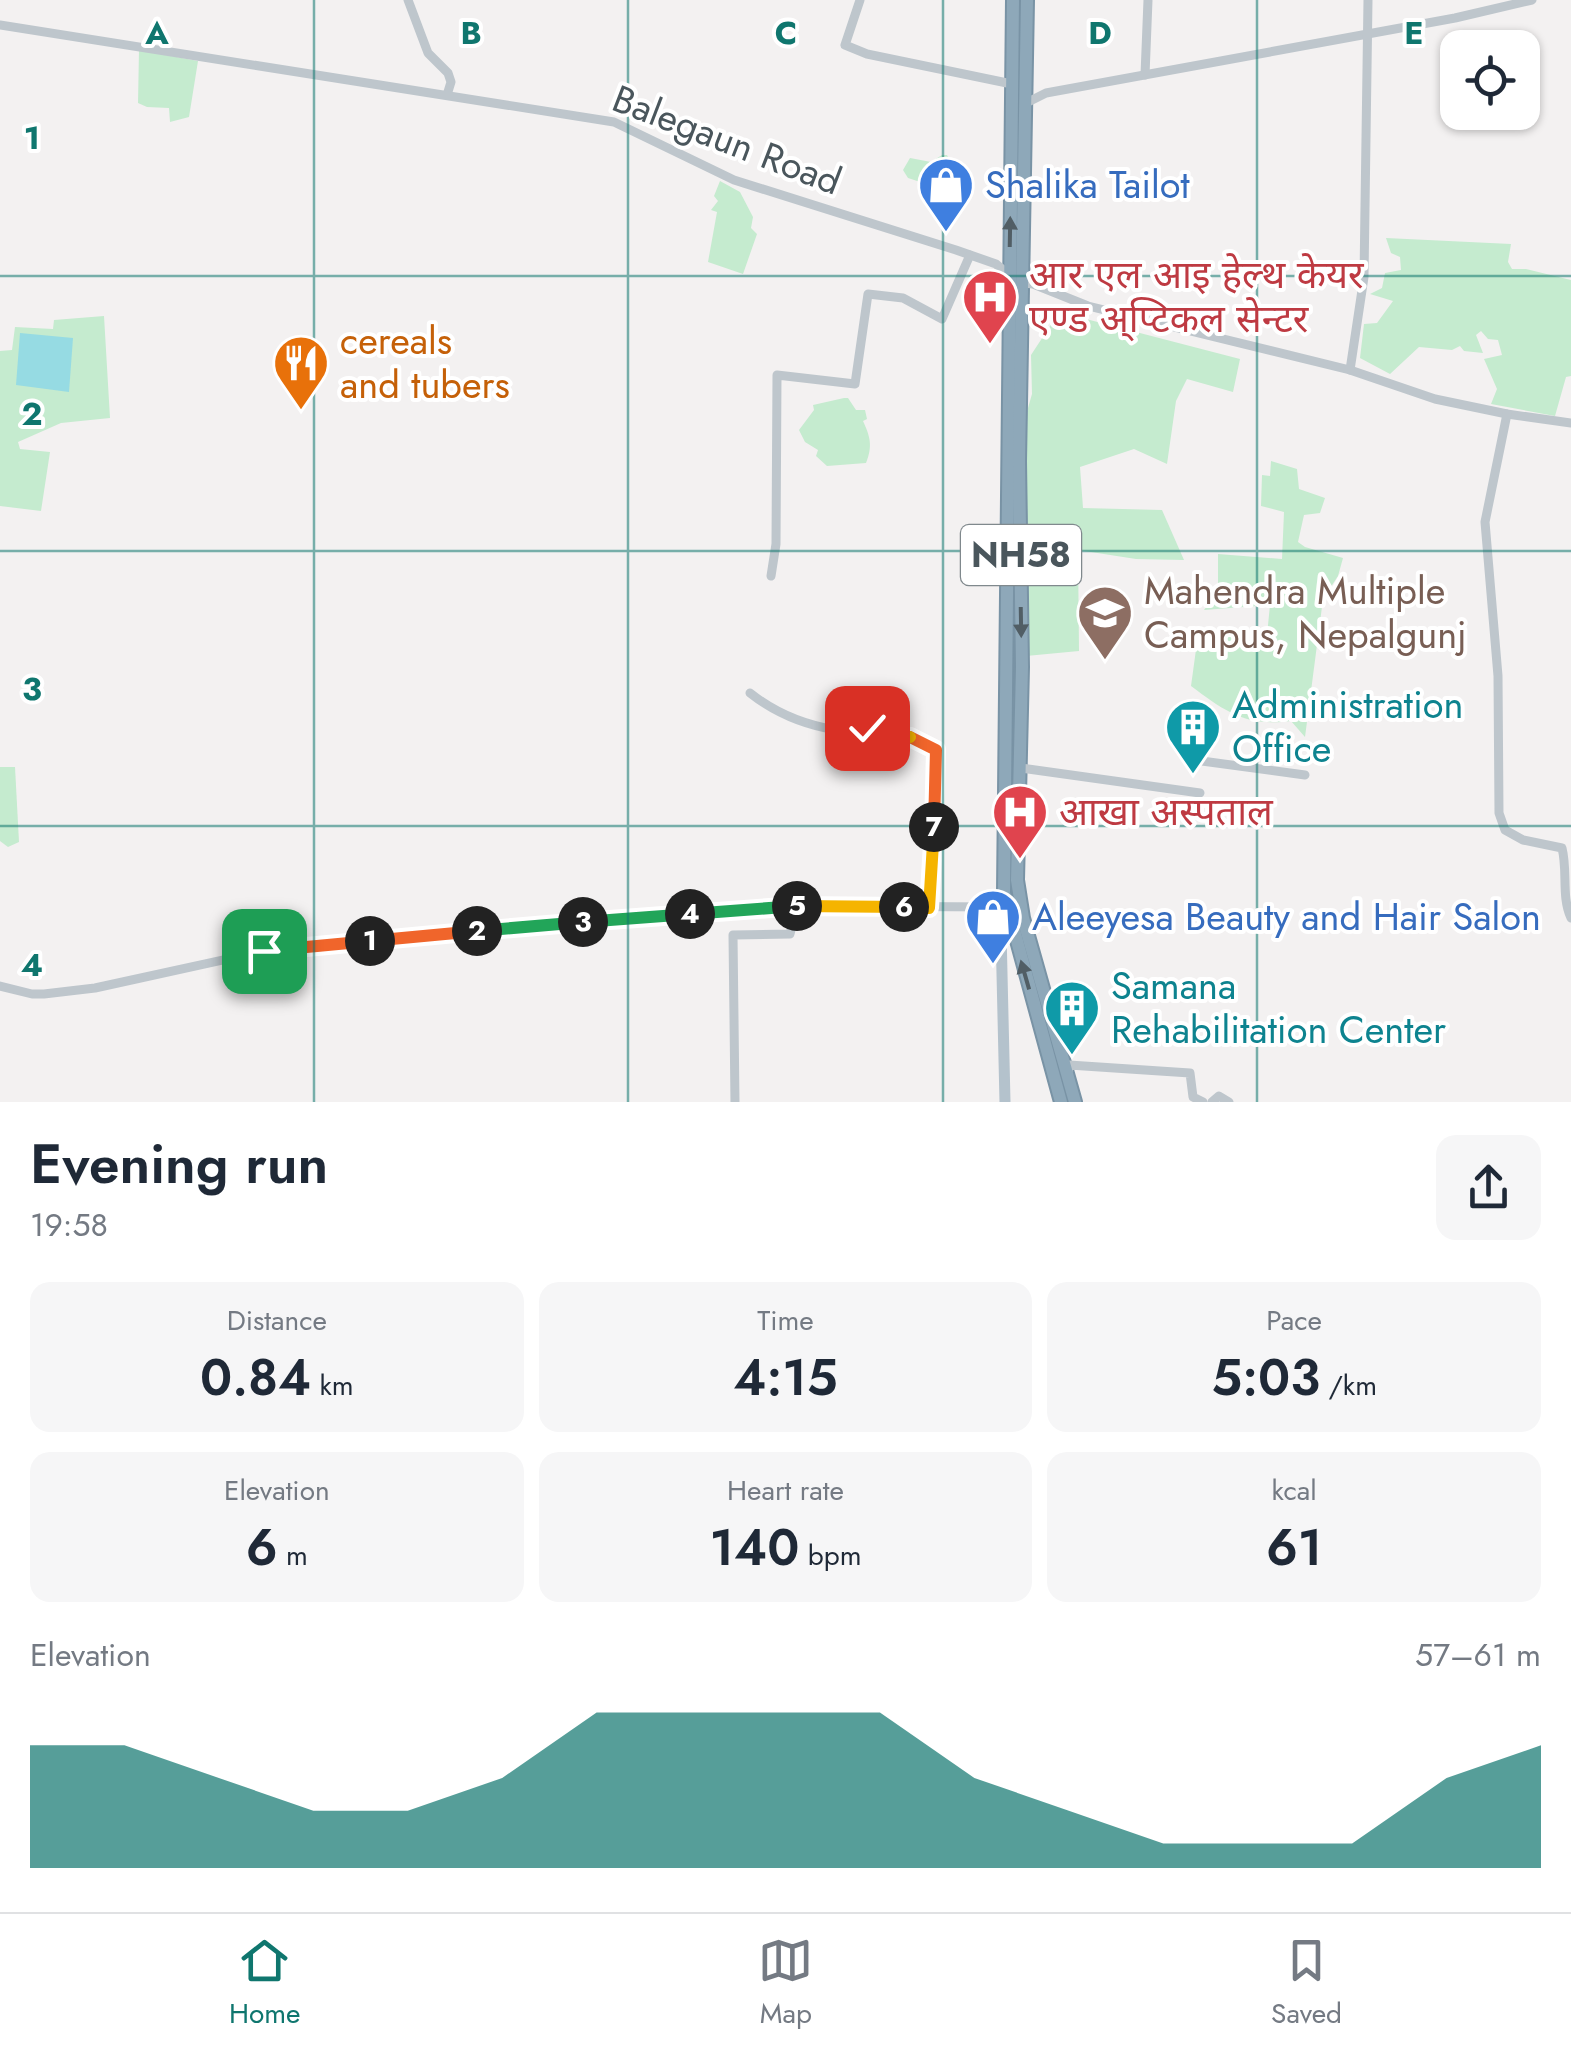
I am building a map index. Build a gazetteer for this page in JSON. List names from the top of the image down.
{
  "streets": {
    "highway": ["NH58"],
    "street": ["Balegaun Road"]
  },
  "crossings": [
    ["Balegaun Road", "NH58"]
  ],
  "places": {
    "shop": ["Shalika Tailot", "Aleeyesa Beauty and Hair Salon"],
    "hospital": ["आर एल आइ हेल्थ केयर एण्ड अ्प्टिकल सेन्टर", "आखा अस्पताल"],
    "restaurant": ["cereals and tubers"],
    "school or university": ["Mahendra Multiple Campus, Nepalgunj"],
    "building": ["Administration Office", "Samana Rehabilitation Center"]
  },
  "page": {
    "pins": [
      "7",
      "5",
      "6",
      "4",
      "3",
      "2",
      "1"
    ],
    "heading": ["Evening run", "19:58"],
    "stats": [
      ["Distance", "0.84 km"],
      ["Time", "4:15"],
      ["Pace", "5:03 /km"],
      ["Elevation", "6 m"],
      ["Heart rate", "140 bpm"],
      ["kcal", "61"]
    ],
    "chart": ["Elevation", "57–61 m"],
    "tabs": ["Home", "Map", "Saved"]
  },
  "grid": {
    "columns": [
      "A",
      "B",
      "C",
      "D",
      "E"
    ],
    "rows": [
      "1",
      "2",
      "3",
      "4"
    ]
  }
}
